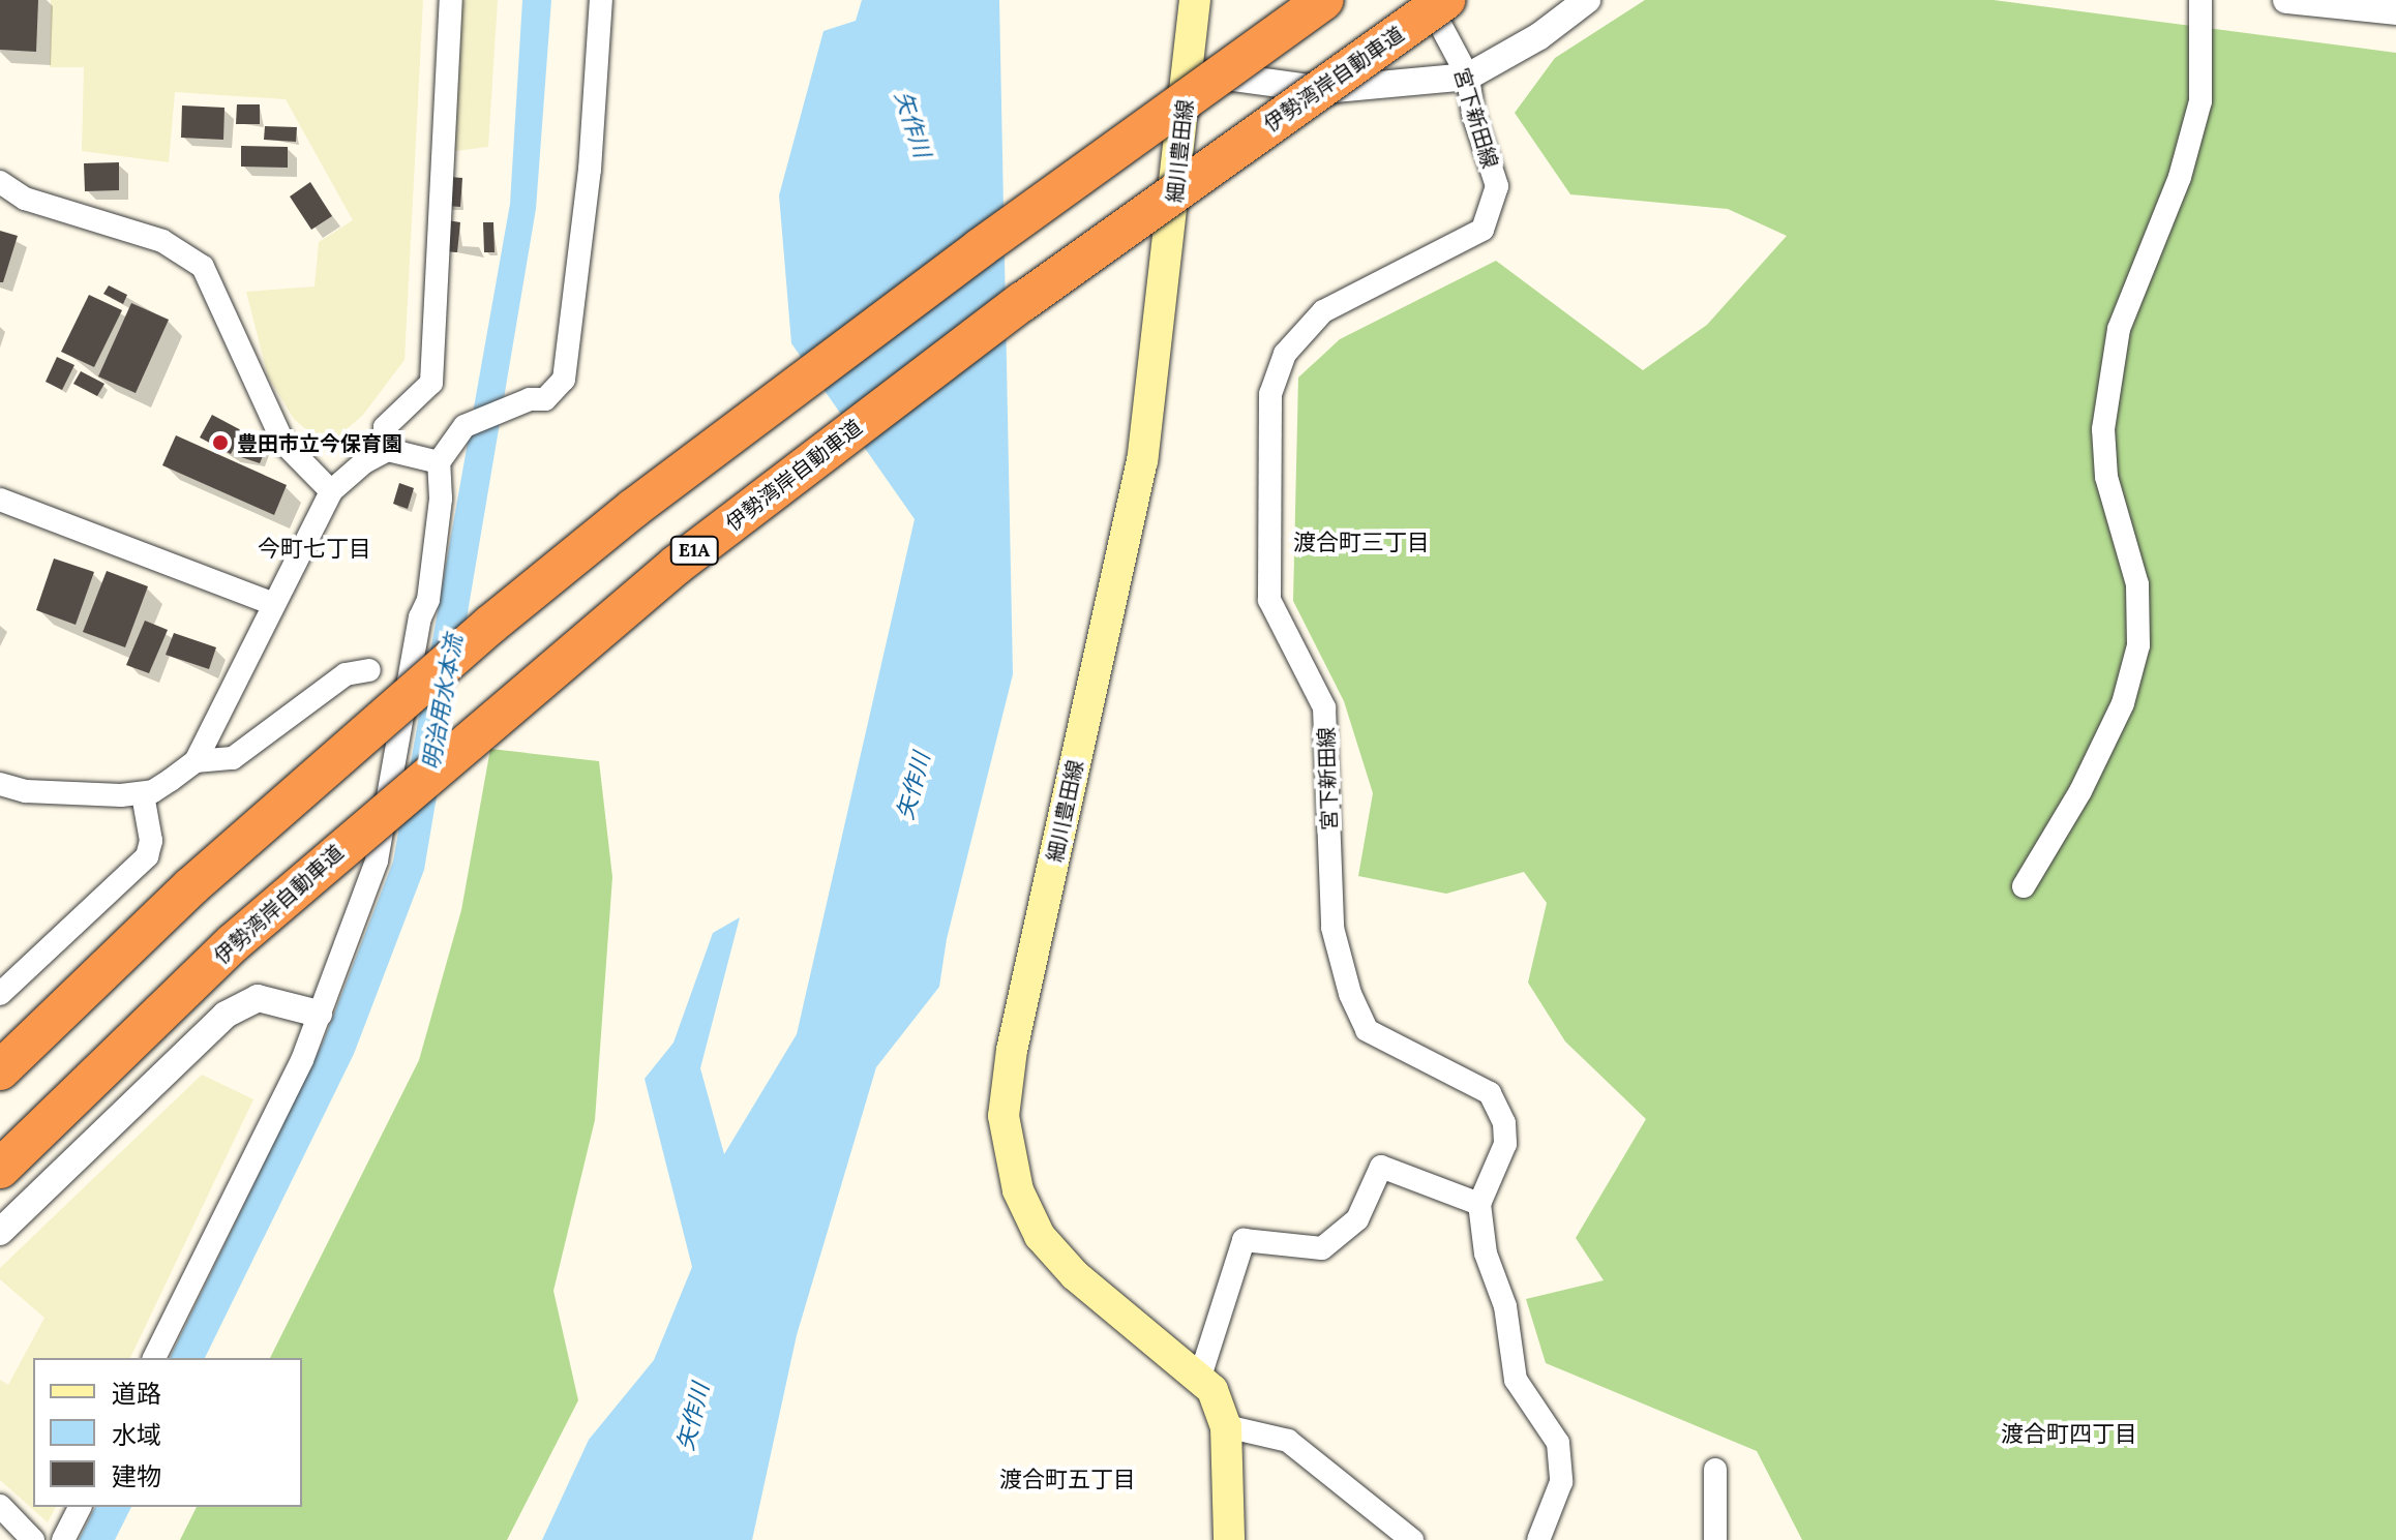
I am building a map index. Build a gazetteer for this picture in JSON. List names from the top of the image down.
{
  "streets": {
    "highway": ["伊勢湾岸自動車道", "E1A"],
    "main road": ["細川豊田線"],
    "street": ["宮下新田線"]
  },
  "districts": [
    "渡合町三丁目",
    "今町七丁目",
    "渡合町四丁目",
    "渡合町五丁目"
  ],
  "water": ["矢作川", "明治用水本流"],
  "places": ["豊田市立今保育園"],
  "legend": ["道路", "水域", "建物"]
}
